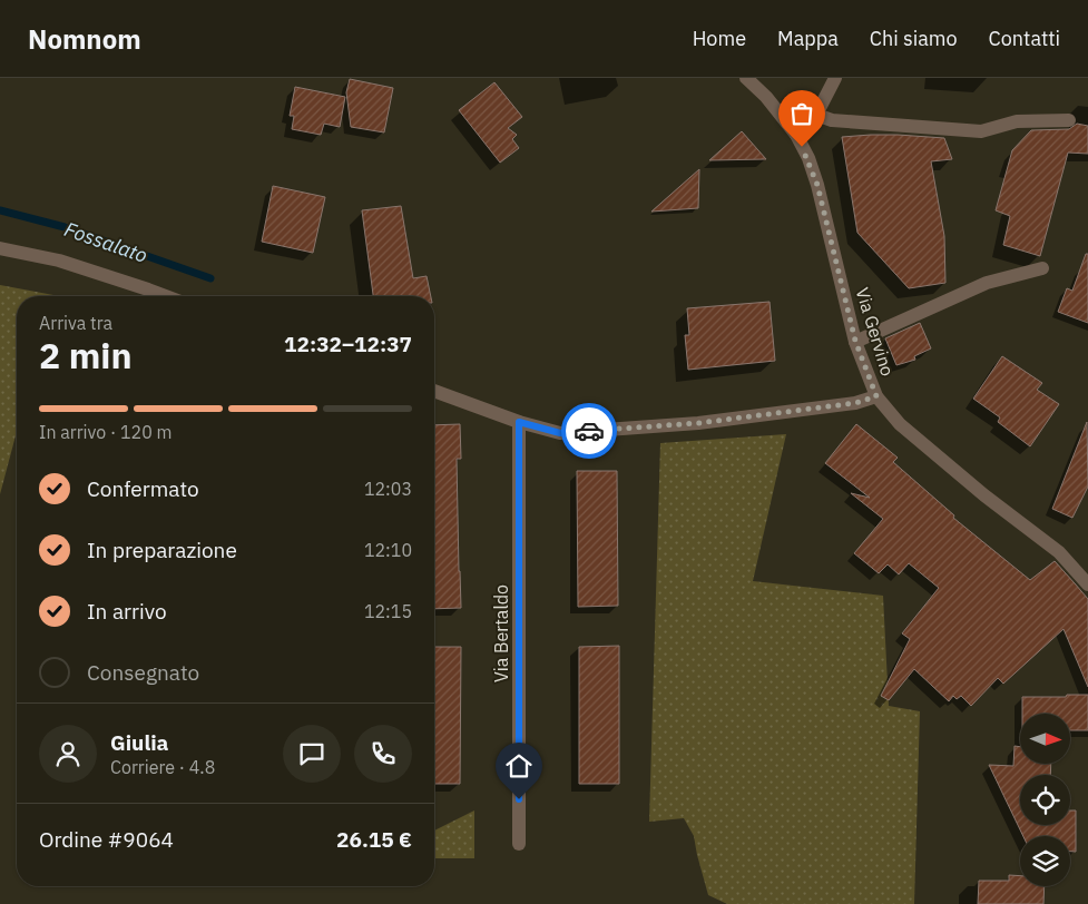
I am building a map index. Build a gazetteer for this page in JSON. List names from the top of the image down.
{
  "streets": {
    "street": ["Via Gervino", "Via Bertaldo"]
  },
  "water": ["Fossalato"],
  "north": "right",
  "page": {
    "header": "Nomnom",
    "nav": [
      "Home",
      "Mappa",
      "Chi siamo",
      "Contatti"
    ],
    "heading": ["2 min", "Arriva tra", "12:32–12:37"],
    "panel": [
      "Giulia",
      "Corriere · 4.8",
      "Ordine #9064",
      "26.15 €"
    ],
    "bar": "In arrivo · 120 m",
    "list": [
      ["Confermato", "12:03"],
      ["In preparazione", "12:10"],
      ["In arrivo", "12:15"],
      "Consegnato"
    ]
  }
}
